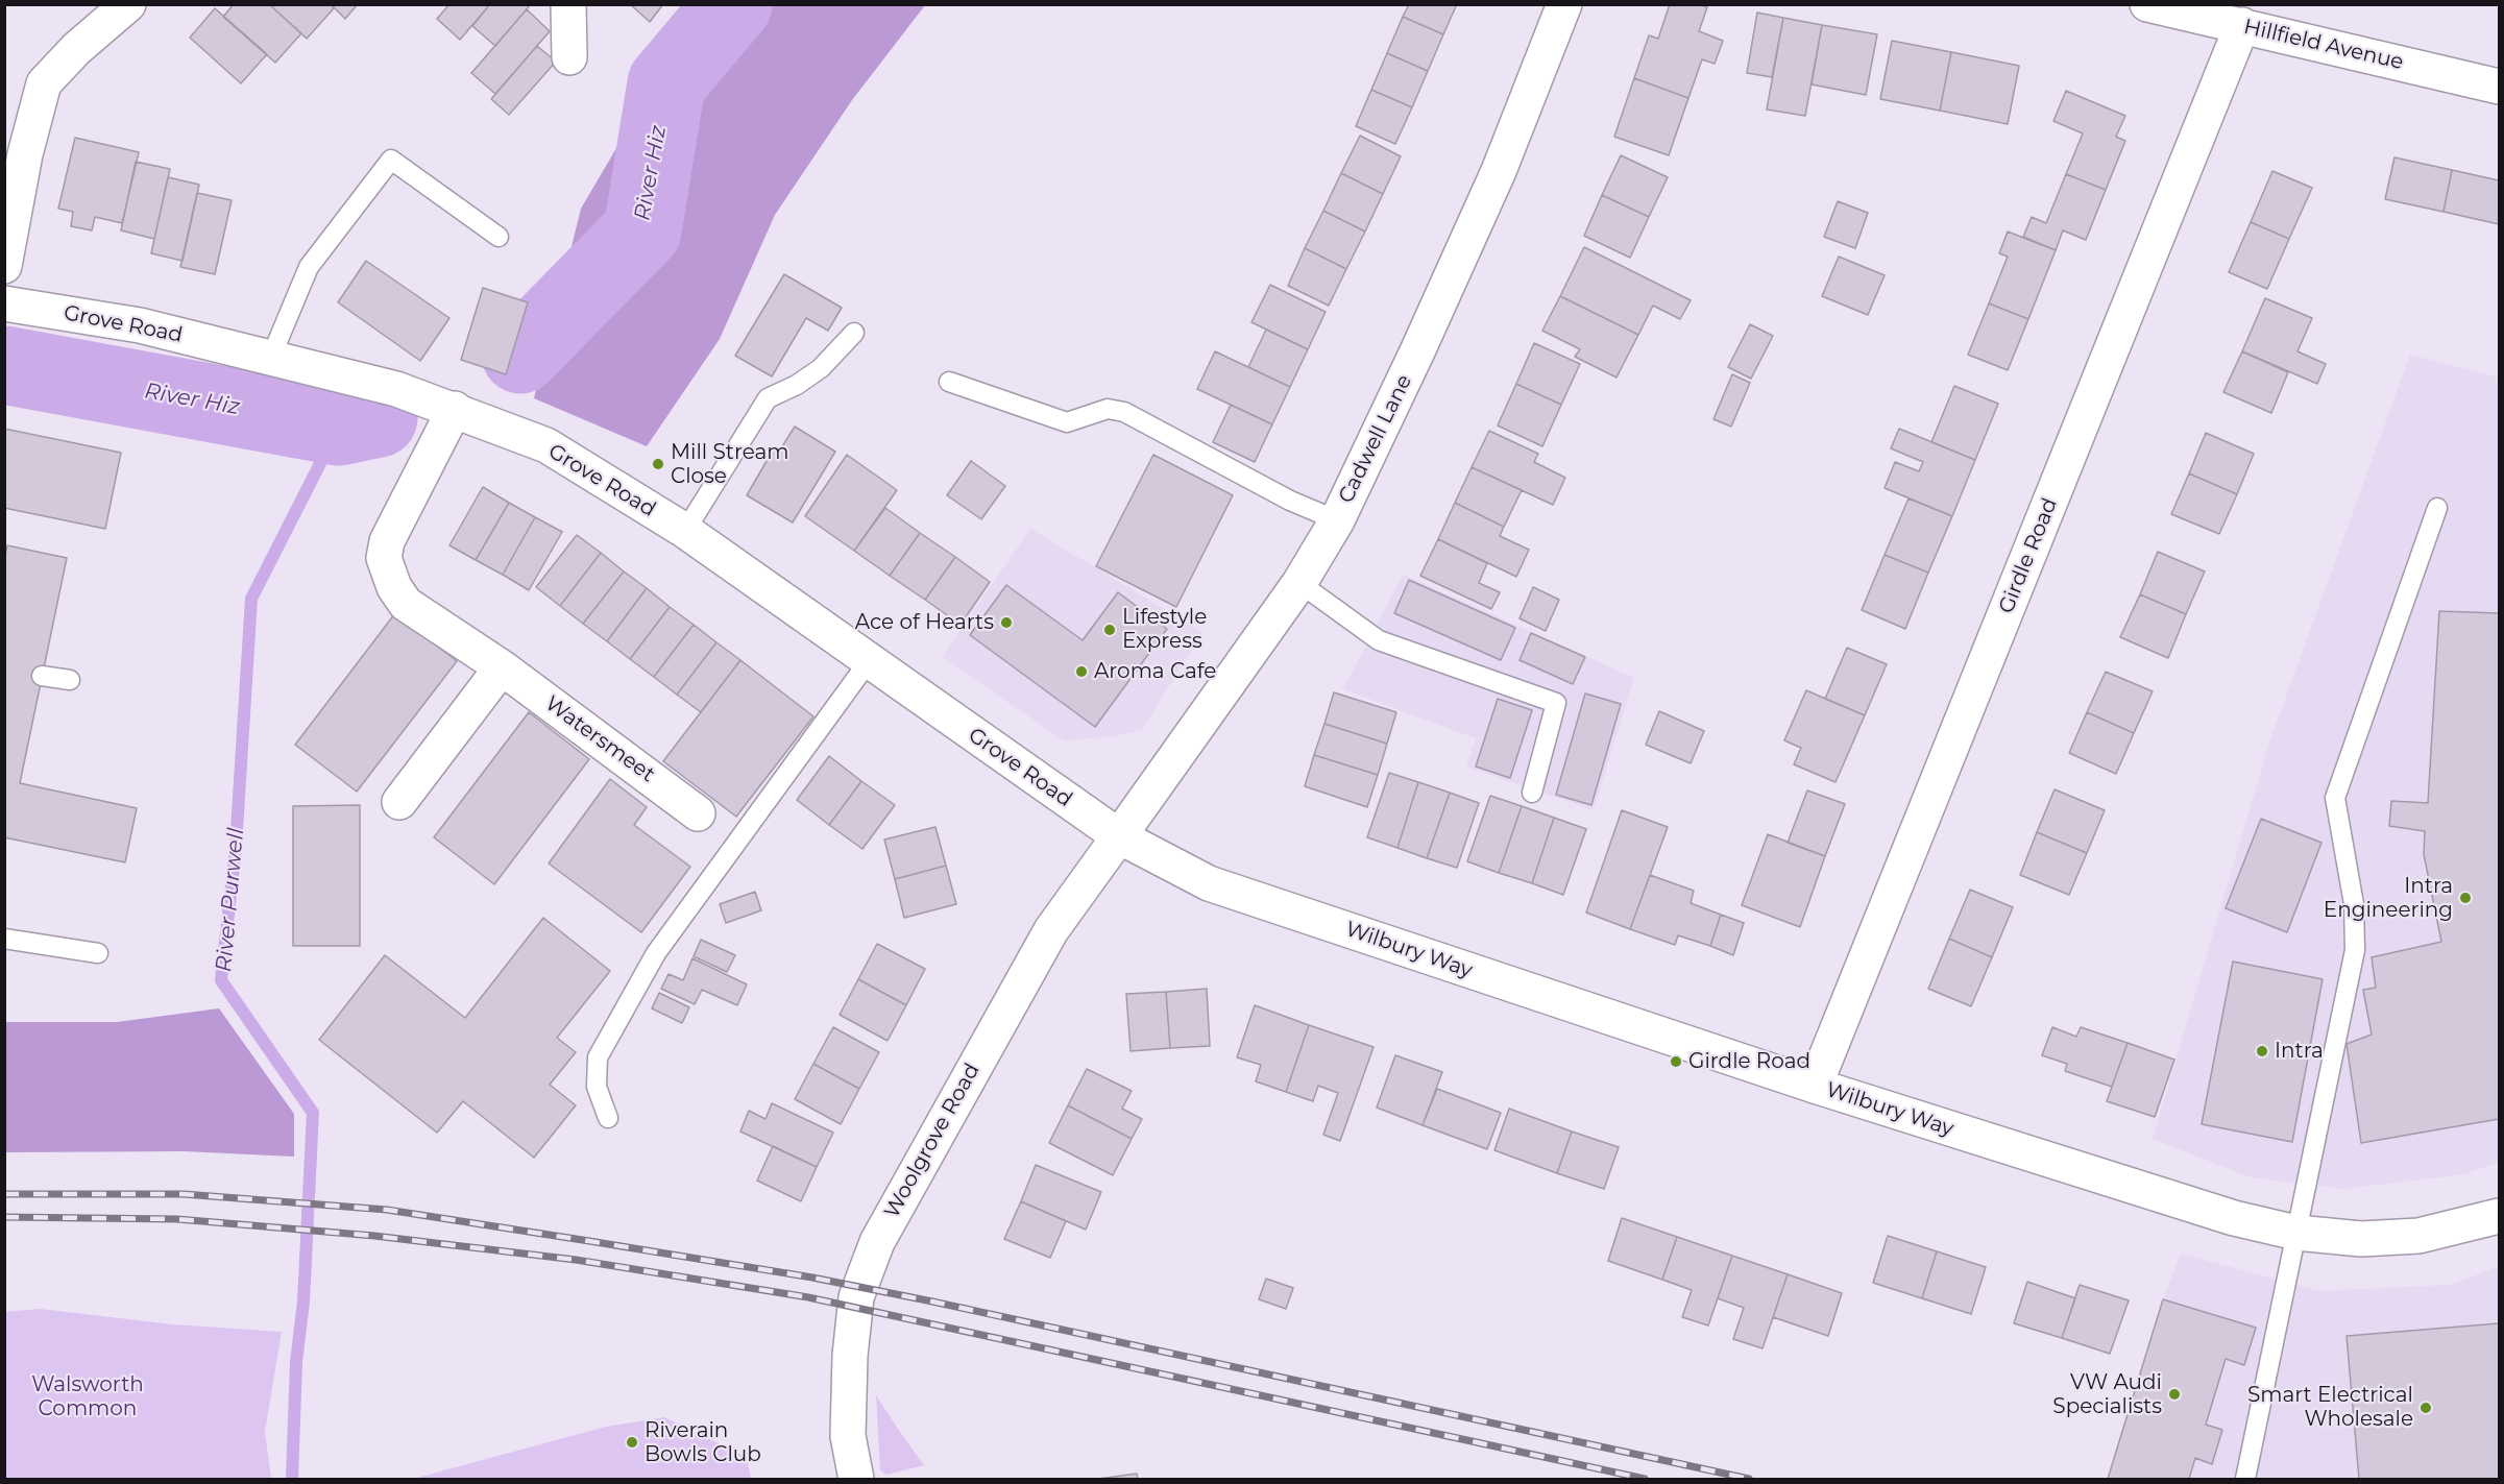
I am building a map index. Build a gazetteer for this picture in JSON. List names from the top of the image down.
{
  "streets": {
    "street": [
      "Hillfield Avenue",
      "Grove Road",
      "Cadwell Lane",
      "Girdle Road",
      "Watersmeet",
      "Wilbury Way",
      "Woolgrove Road"
    ]
  },
  "crossings": [
    ["Hillfield Avenue", "Girdle Road"],
    ["Grove Road", "Cadwell Lane"],
    ["Grove Road", "Watersmeet"],
    ["Grove Road", "Wilbury Way"],
    ["Grove Road", "Woolgrove Road"],
    ["Cadwell Lane", "Wilbury Way"],
    ["Cadwell Lane", "Woolgrove Road"],
    ["Girdle Road", "Wilbury Way"],
    ["Wilbury Way", "Woolgrove Road"]
  ],
  "water": ["River Hiz", "River Purwell"],
  "parks": ["Walsworth Common"],
  "places": [
    "Mill Stream Close",
    "Ace of Hearts",
    "Lifestyle Express",
    "Aroma Cafe",
    "Intra Engineering",
    "Intra",
    "Girdle Road",
    "VW Audi Specialists",
    "Smart Electrical Wholesale",
    "Riverain Bowls Club"
  ]
}
